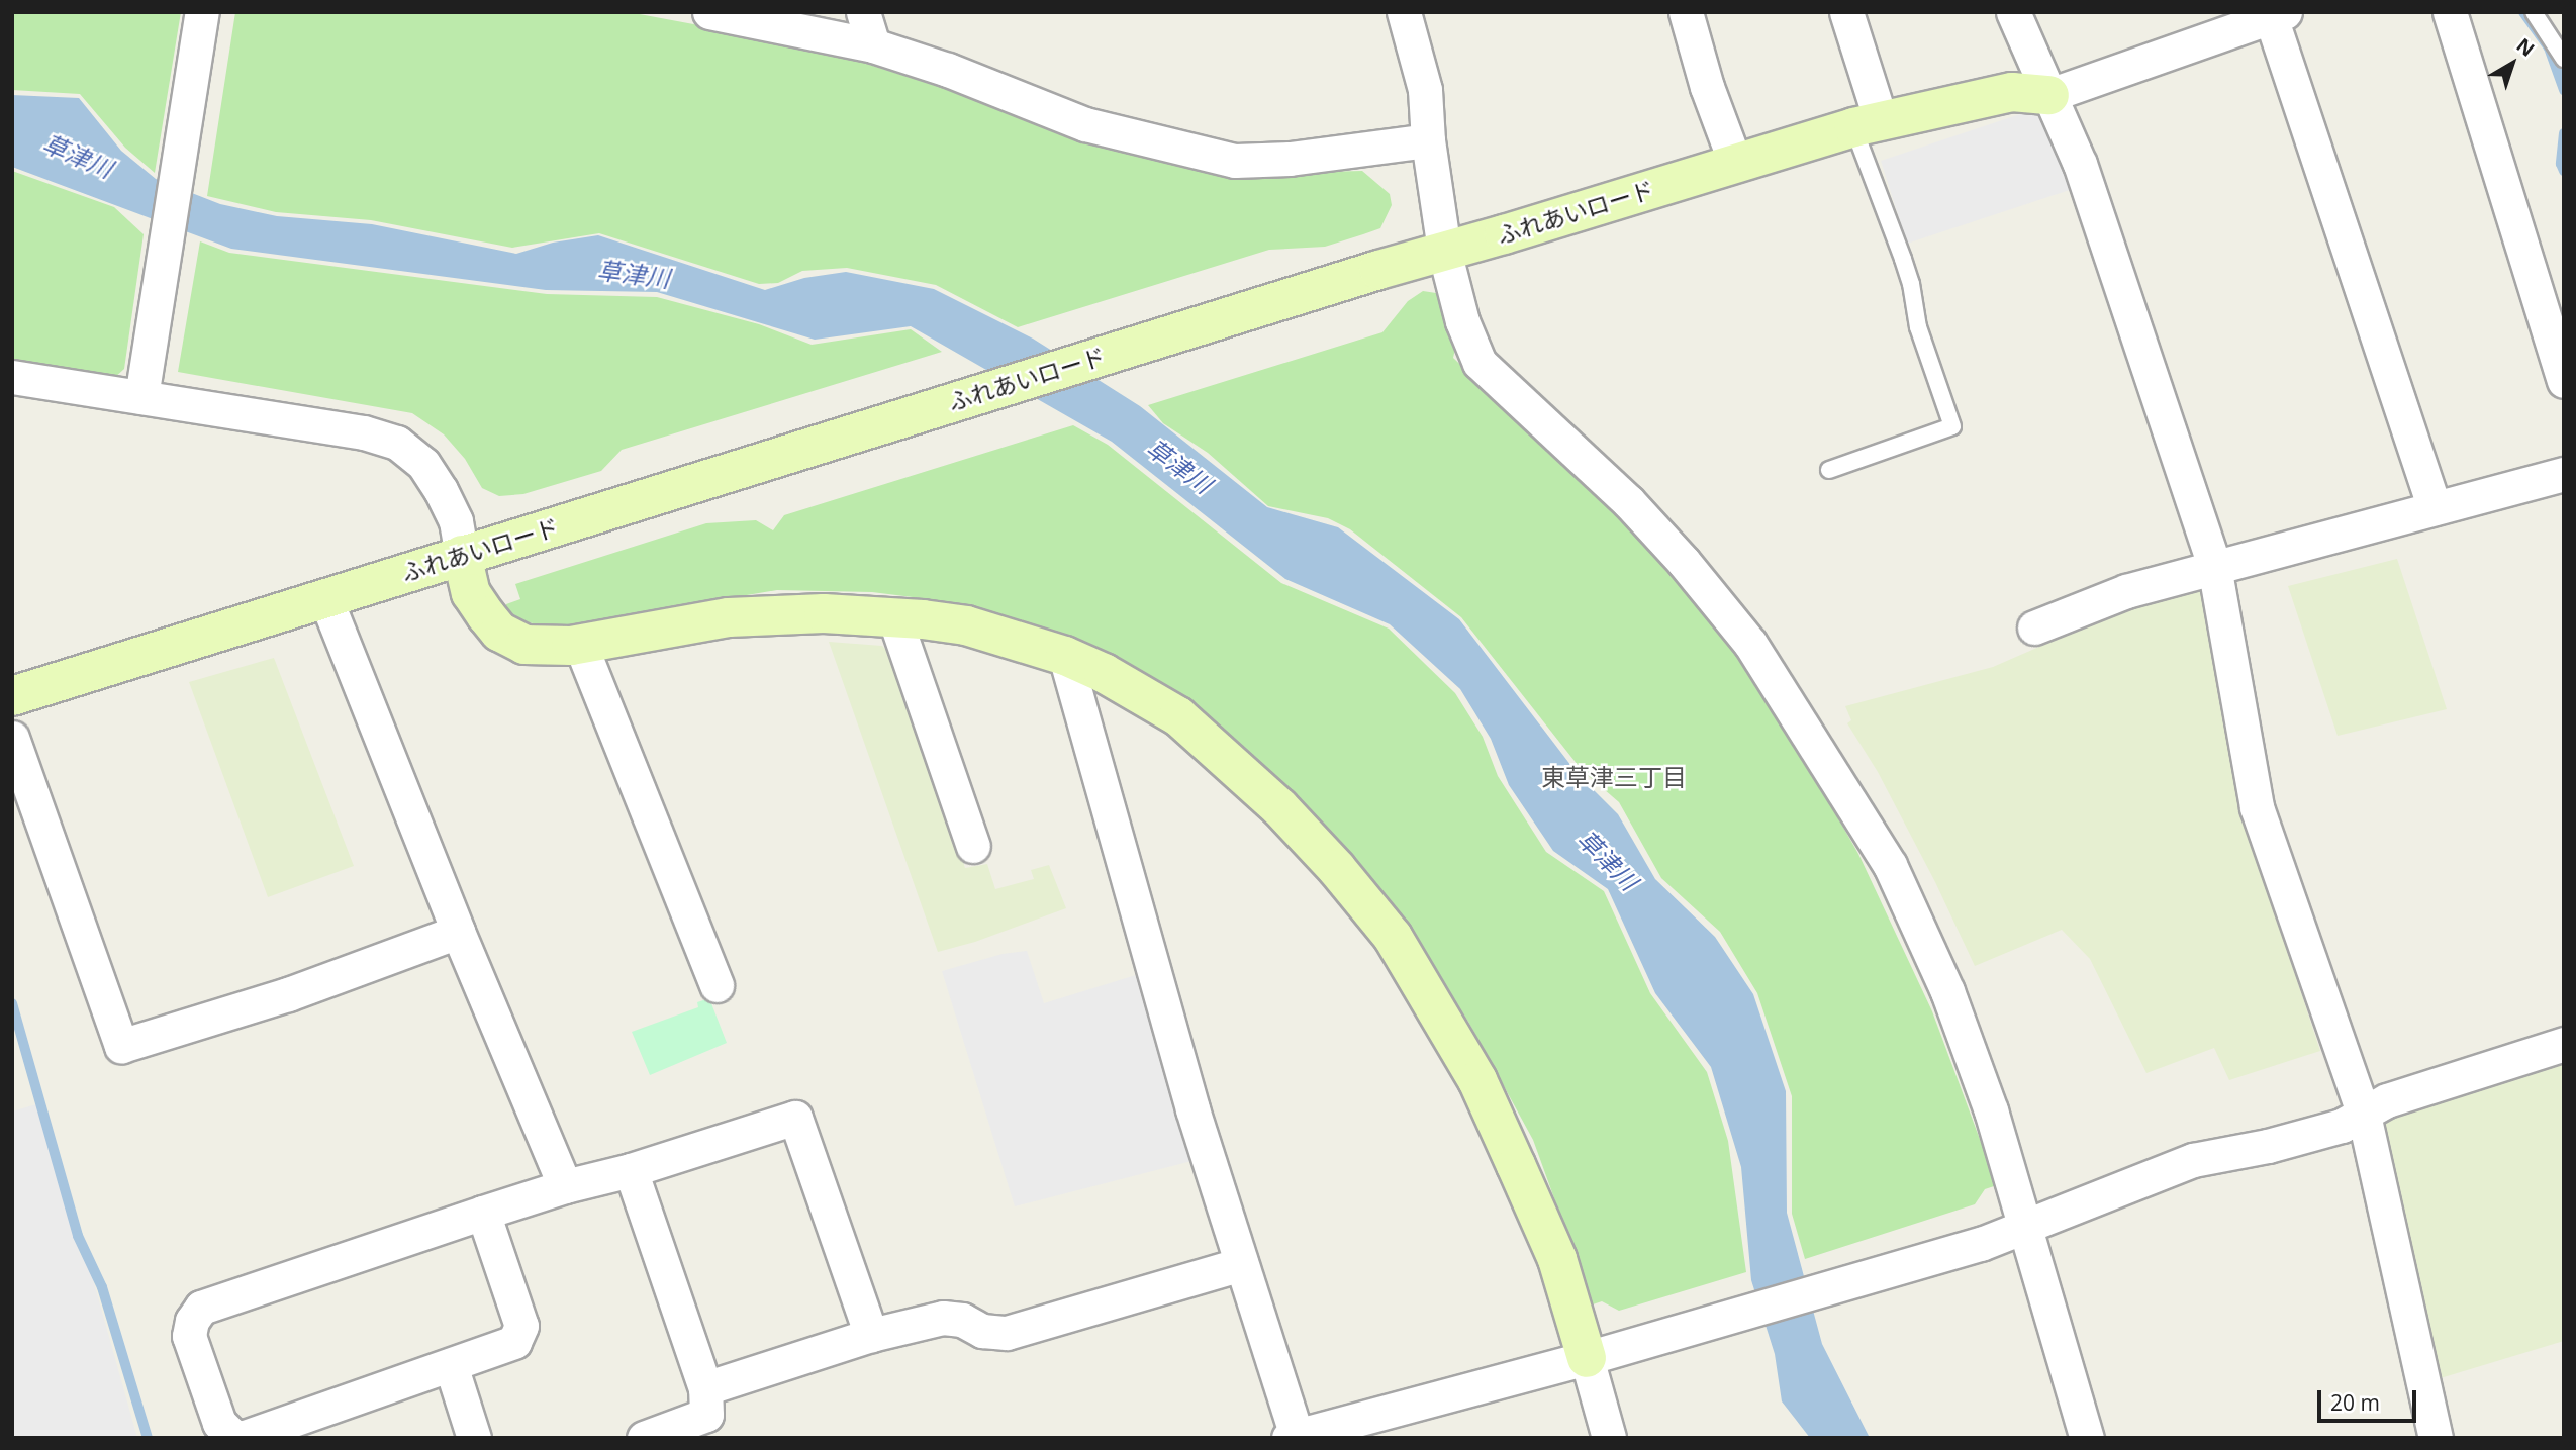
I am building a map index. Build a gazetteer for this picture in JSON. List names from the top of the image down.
{
  "streets": {
    "street": ["ふれあいロード"]
  },
  "districts": ["東草津三丁目"],
  "water": ["草津川"],
  "scale_bar": "20 m",
  "north": "top right"
}
